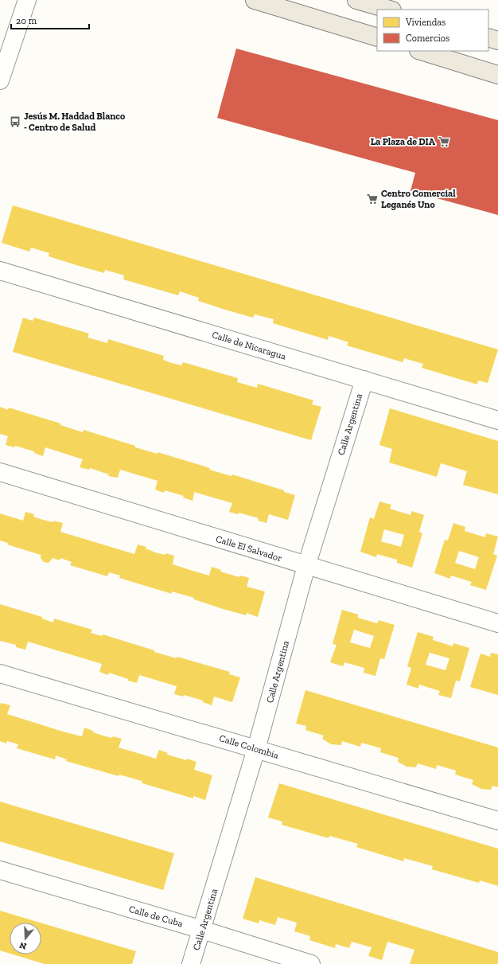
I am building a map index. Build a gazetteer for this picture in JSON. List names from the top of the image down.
{
  "streets": {
    "street": [
      "Calle de Nicaragua",
      "Calle Argentina",
      "Calle El Salvador",
      "Calle Colombia",
      "Calle de Cuba"
    ]
  },
  "crossings": [
    ["Calle de Nicaragua", "Calle Argentina"],
    ["Calle Argentina", "Calle El Salvador"],
    ["Calle Argentina", "Calle Colombia"],
    ["Calle Argentina", "Calle de Cuba"]
  ],
  "places": {
    "bus stop": ["Jesús M. Haddad Blanco - Centro de Salud"],
    "supermarket": ["La Plaza de DIA", "Centro Comercial Leganés Uno"]
  },
  "legend": ["Viviendas", "Comercios"],
  "scale_bar": "20 m",
  "north": "bottom"
}
